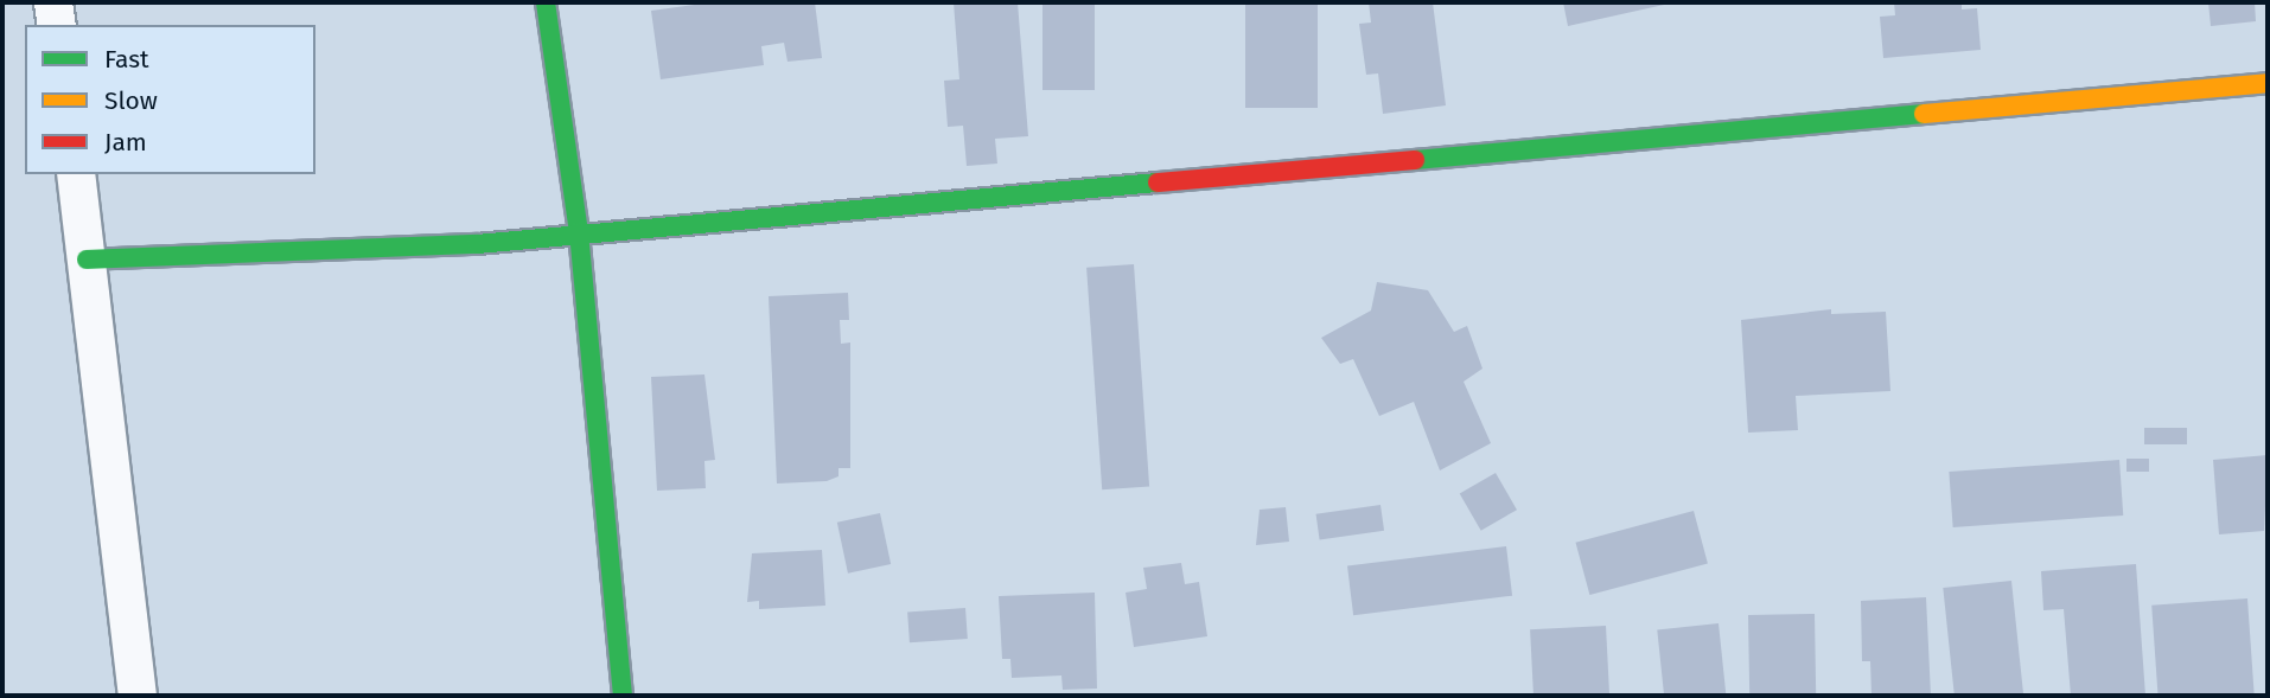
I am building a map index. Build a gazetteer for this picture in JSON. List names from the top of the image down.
{
  "legend": ["Fast", "Slow", "Jam"]
}
